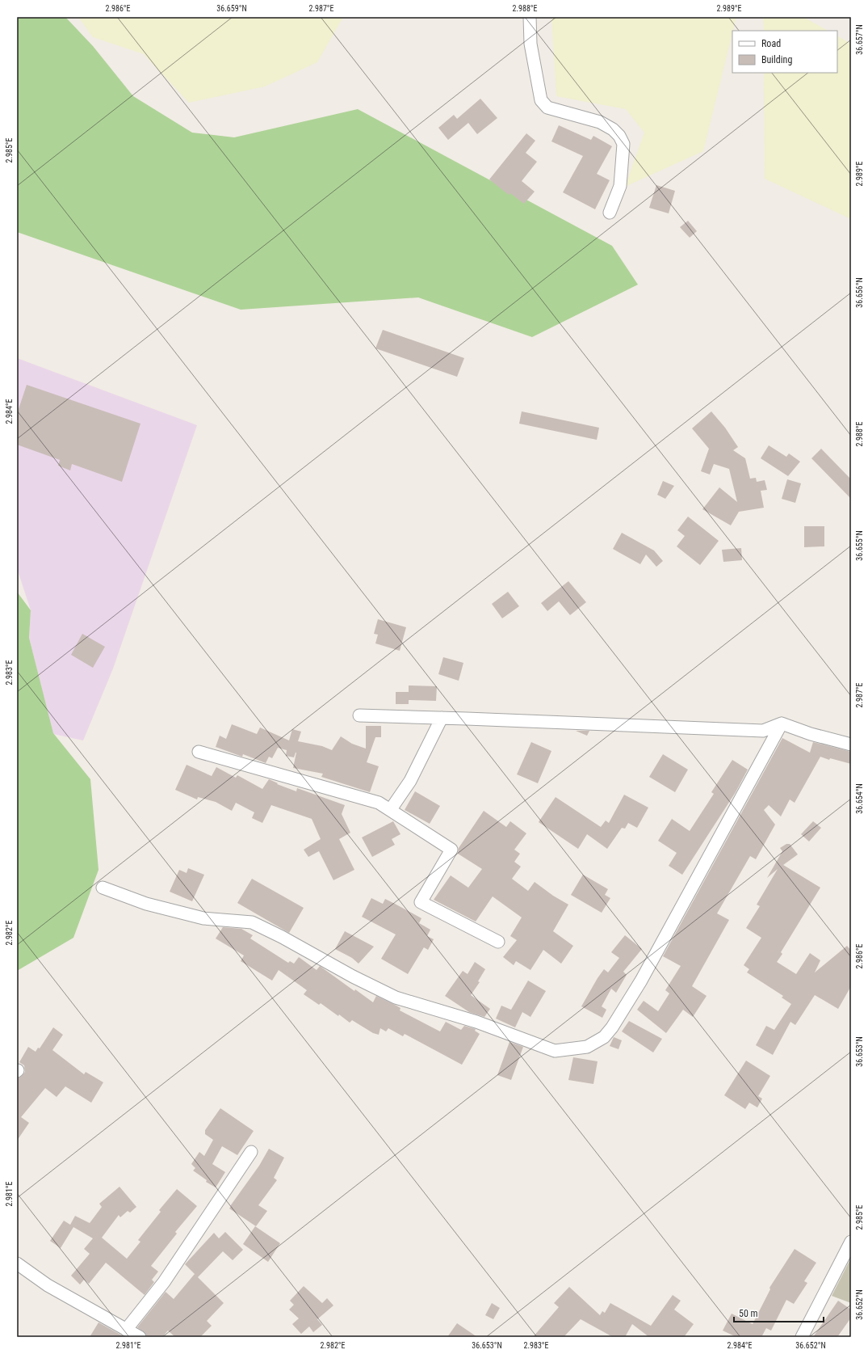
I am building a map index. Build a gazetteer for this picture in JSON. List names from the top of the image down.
{
  "legend": ["Road", "Building"],
  "scale_bar": "50 m",
  "coordinates": [
    "2.986°E",
    "36.659°N",
    "2.987°E",
    "2.988°E",
    "2.989°E",
    "36.657°N",
    "2.985°E",
    "36.656°N",
    "2.984°E",
    "36.655°N",
    "2.983°E",
    "36.654°N",
    "2.982°E",
    "36.653°N",
    "2.981°E",
    "36.652°N"
  ]
}
